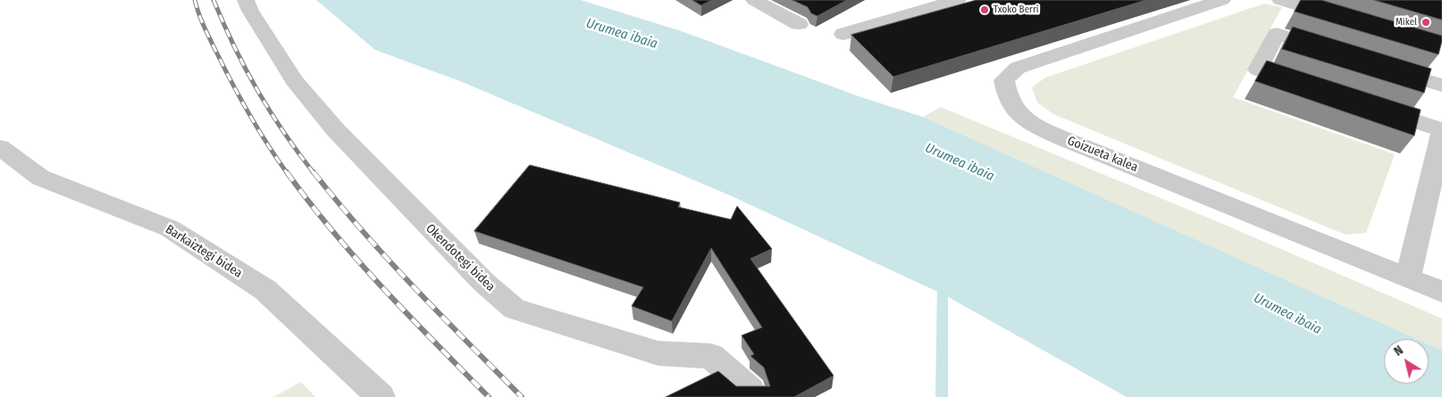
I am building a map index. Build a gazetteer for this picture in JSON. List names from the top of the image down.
{
  "streets": {
    "street": ["Goizueta kalea", "Barkaiztegi bidea", "Okendotegi bidea"]
  },
  "water": ["Urumea ibaia"],
  "places": ["Txoko Berri", "Mikel"],
  "north": "top left"
}
